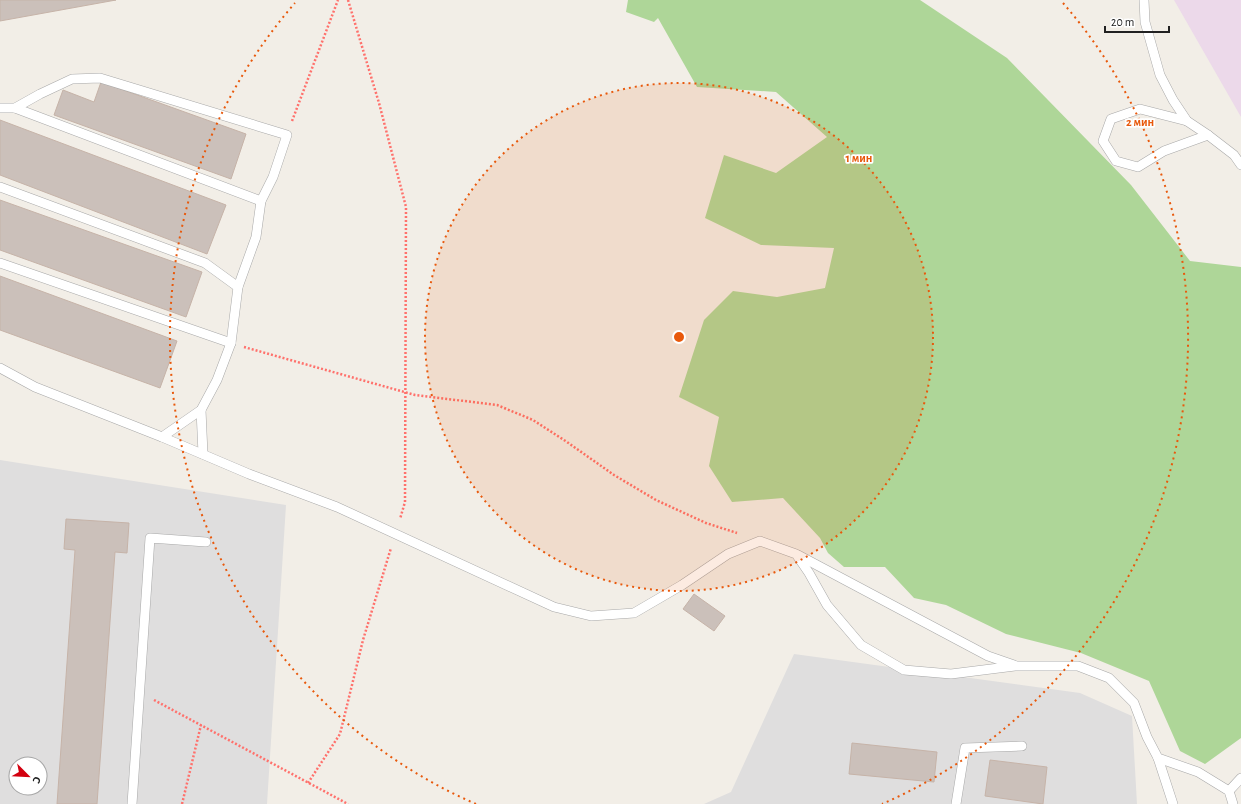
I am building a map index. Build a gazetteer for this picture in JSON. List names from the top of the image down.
{
  "scale_bar": "20 m",
  "north": "bottom right",
  "rings": ["2 мин", "1 мин"]
}
